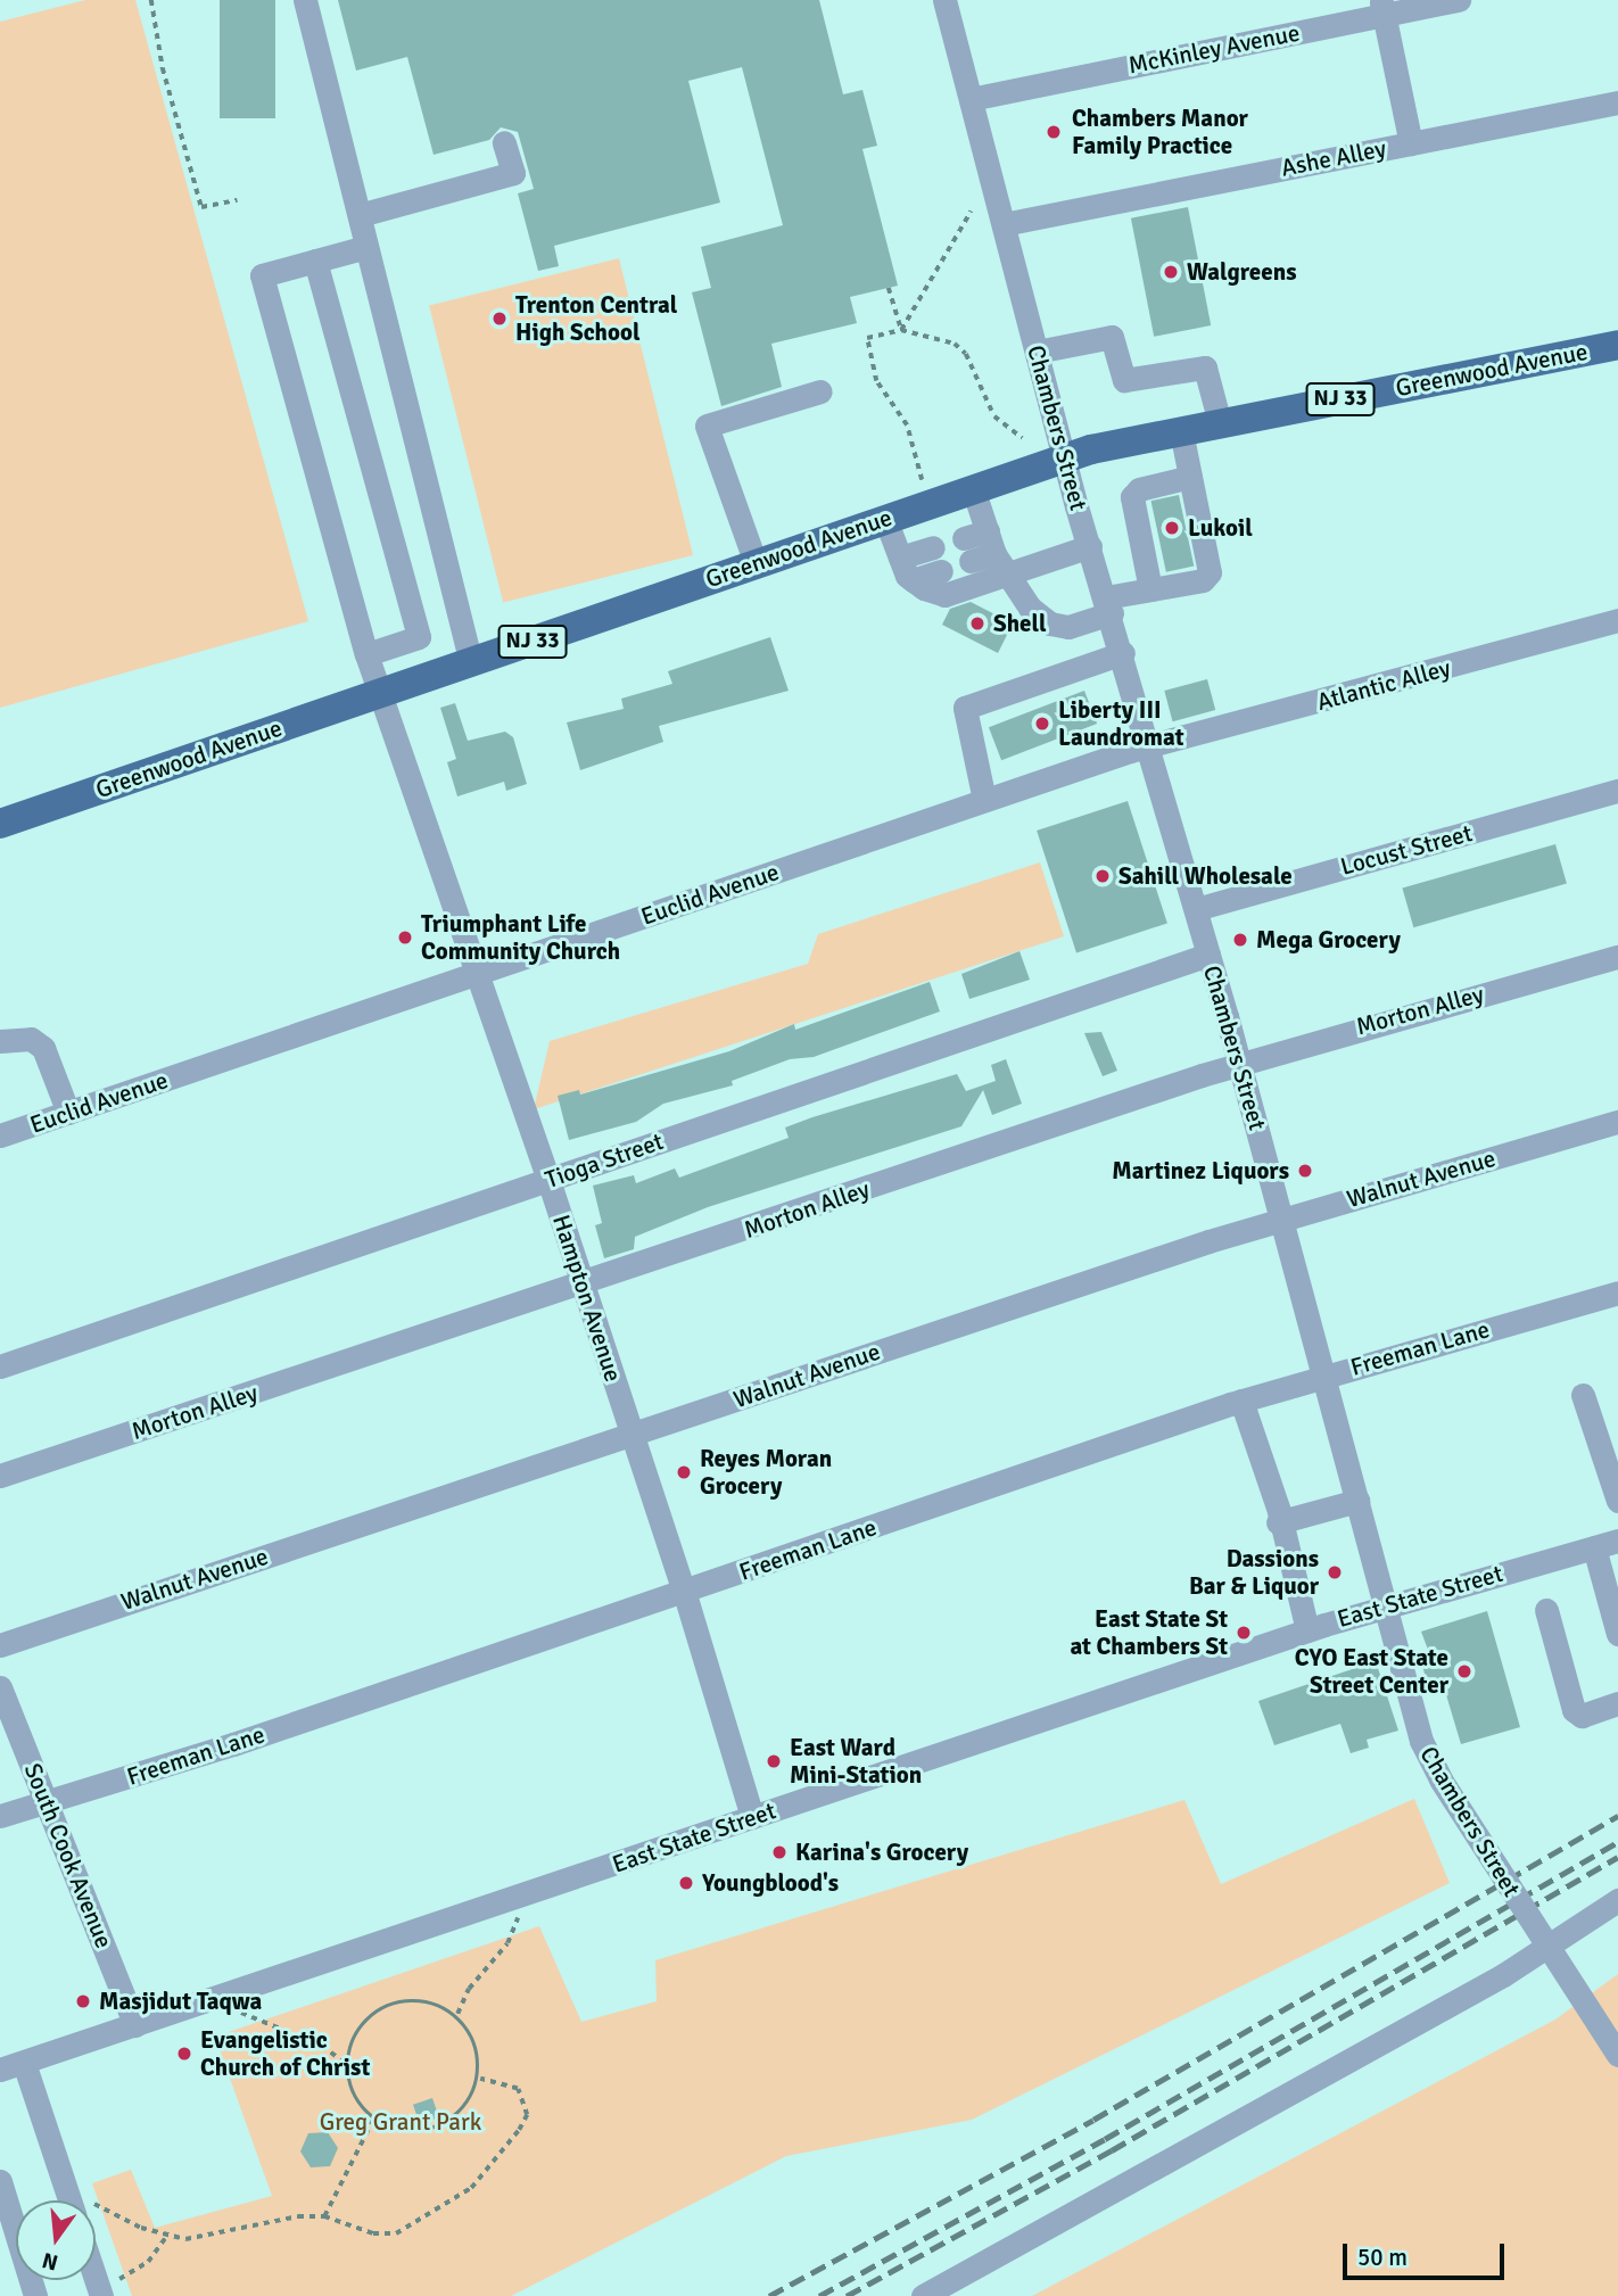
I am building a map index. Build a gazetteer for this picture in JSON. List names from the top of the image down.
{
  "streets": {
    "main road": ["Greenwood Avenue", "NJ 33"],
    "street": [
      "McKinley Avenue",
      "Ashe Alley",
      "Chambers Street",
      "Atlantic Alley",
      "Locust Street",
      "Euclid Avenue",
      "Morton Alley",
      "Tioga Street",
      "Walnut Avenue",
      "Hampton Avenue",
      "Freeman Lane",
      "East State Street",
      "South Cook Avenue"
    ]
  },
  "crossings": [
    ["McKinley Avenue", "Chambers Street"],
    ["Ashe Alley", "Chambers Street"],
    ["Greenwood Avenue", "Chambers Street"],
    ["Greenwood Avenue", "Hampton Avenue"],
    ["Chambers Street", "Atlantic Alley"],
    ["Chambers Street", "Locust Street"],
    ["Chambers Street", "Euclid Avenue"],
    ["Chambers Street", "Morton Alley"],
    ["Chambers Street", "Tioga Street"],
    ["Chambers Street", "Walnut Avenue"],
    ["Chambers Street", "Freeman Lane"],
    ["Chambers Street", "East State Street"],
    ["Atlantic Alley", "Euclid Avenue"],
    ["Euclid Avenue", "Hampton Avenue"],
    ["Morton Alley", "Hampton Avenue"],
    ["Tioga Street", "Hampton Avenue"],
    ["Walnut Avenue", "Hampton Avenue"],
    ["Hampton Avenue", "Freeman Lane"],
    ["Hampton Avenue", "East State Street"],
    ["Freeman Lane", "South Cook Avenue"],
    ["East State Street", "South Cook Avenue"]
  ],
  "parks": ["Greg Grant Park"],
  "places": [
    "Chambers Manor Family Practice",
    "Walgreens",
    "Trenton Central High School",
    "Lukoil",
    "Shell",
    "Liberty III Laundromat",
    "Sahill Wholesale",
    "Triumphant Life Community Church",
    "Mega Grocery",
    "Martinez Liquors",
    "Reyes Moran Grocery",
    "Dassions Bar & Liquor",
    "East State St at Chambers St",
    "CYO East State Street Center",
    "East Ward Mini-Station",
    "Karina's Grocery",
    "Youngblood's",
    "Masjidut Taqwa",
    "Evangelistic Church of Christ"
  ],
  "scale_bar": "50 m",
  "north": "bottom"
}
